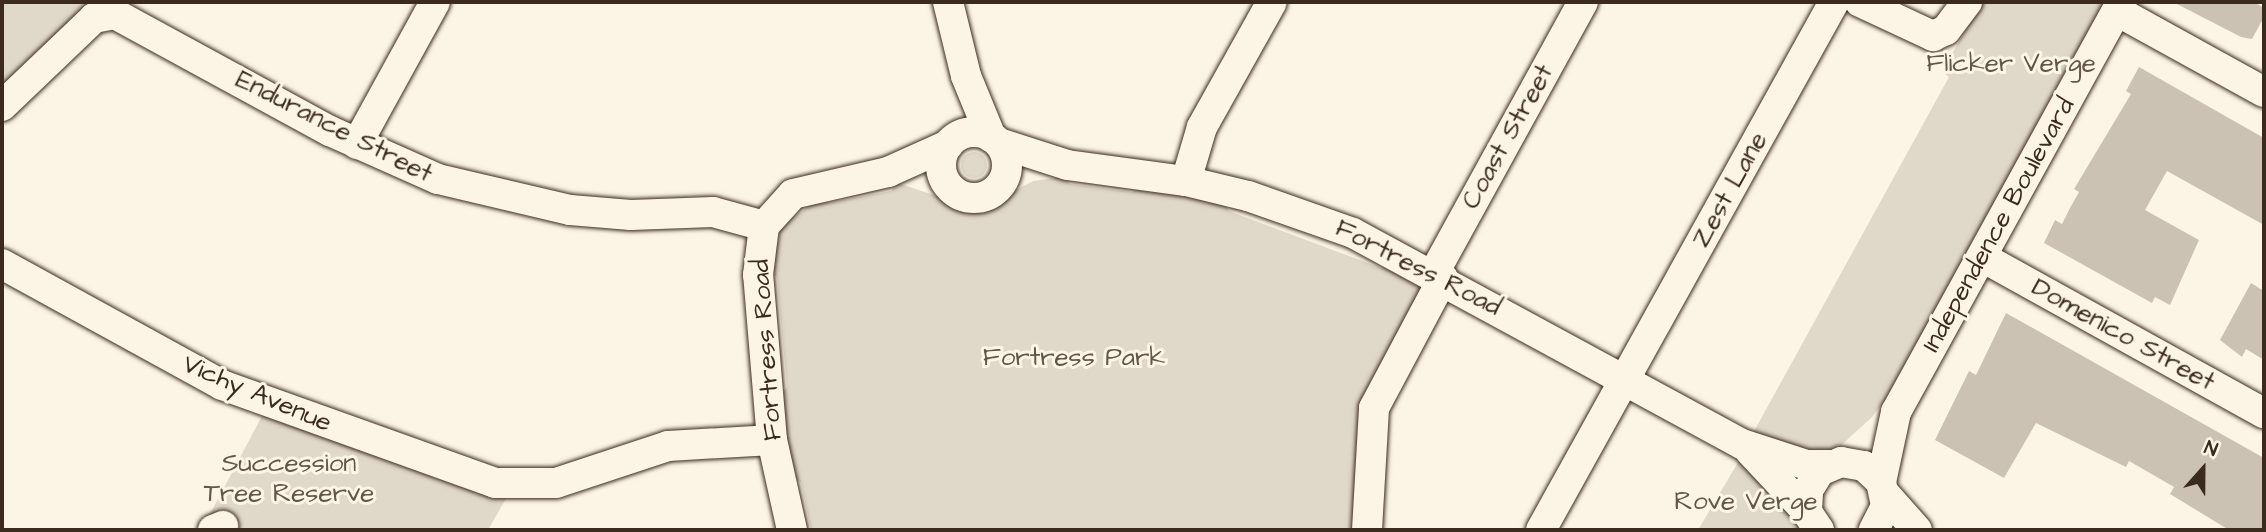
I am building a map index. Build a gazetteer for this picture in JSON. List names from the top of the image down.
{
  "streets": {
    "street": [
      "Endurance Street",
      "Coast Street",
      "Zest Lane",
      "Independence Boulevard",
      "Fortress Road",
      "Domenico Street",
      "Vichy Avenue"
    ]
  },
  "crossings": [
    ["Endurance Street", "Fortress Road"],
    ["Coast Street", "Fortress Road"],
    ["Zest Lane", "Fortress Road"],
    ["Independence Boulevard", "Fortress Road"],
    ["Independence Boulevard", "Domenico Street"],
    ["Fortress Road", "Vichy Avenue"]
  ],
  "parks": [
    "Flicker Verge",
    "Fortress Park",
    "Succession Tree Reserve",
    "Rove Verge"
  ],
  "north": "top"
}
